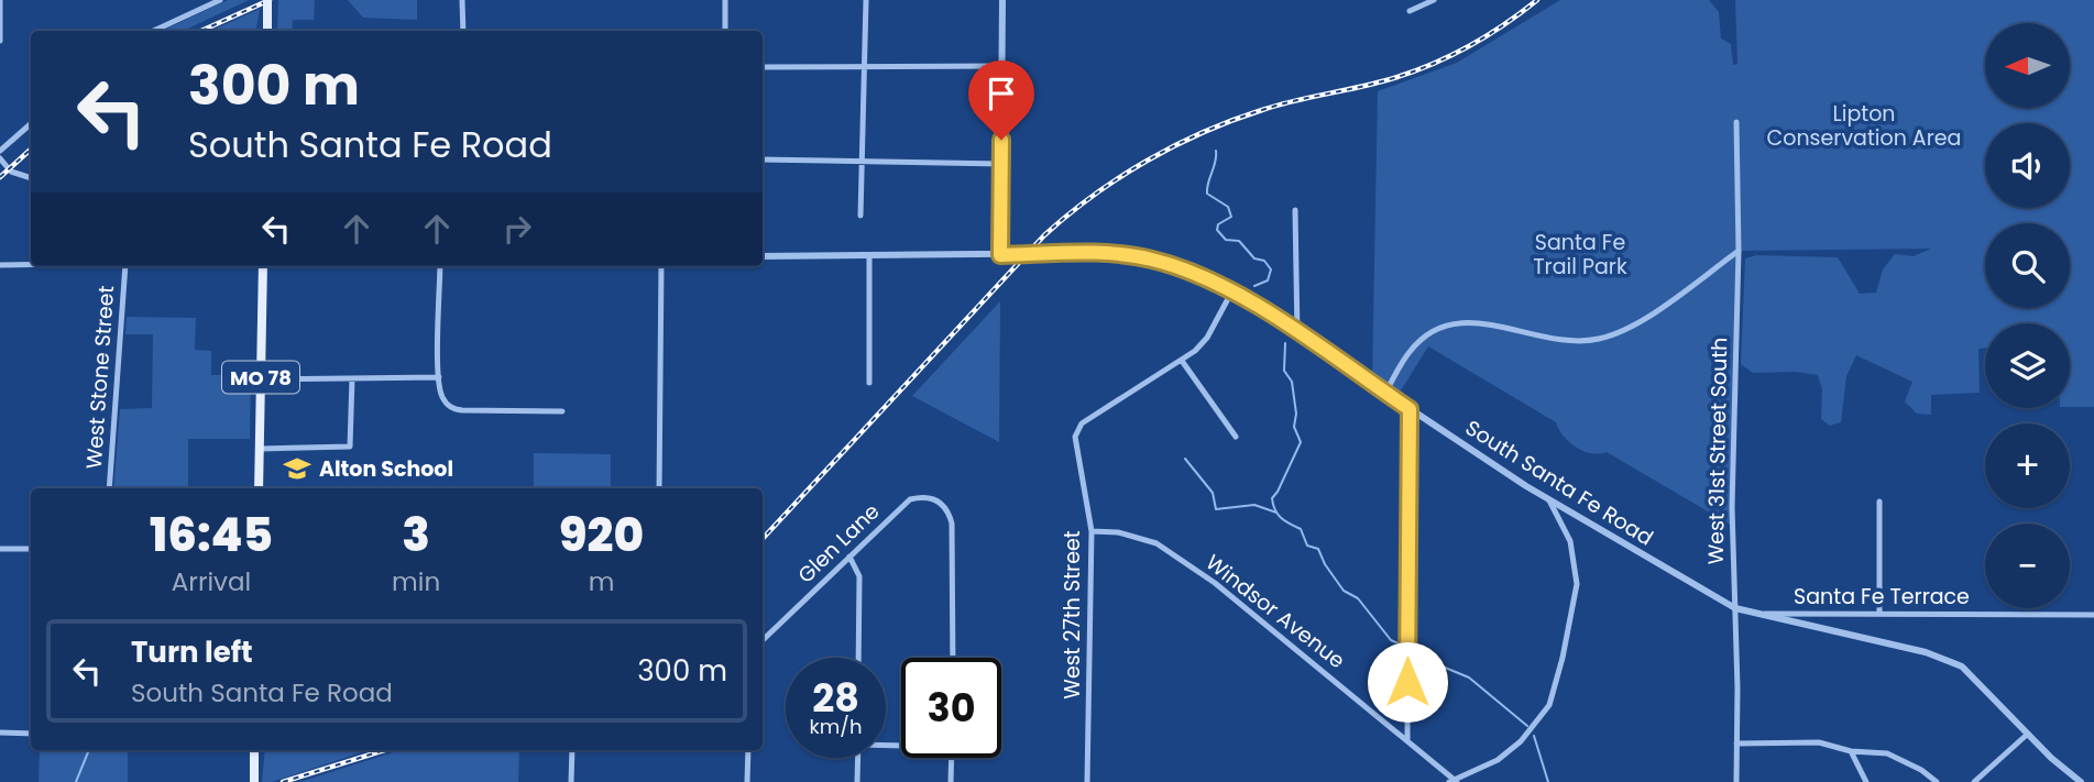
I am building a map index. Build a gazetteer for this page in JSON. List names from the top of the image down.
{
  "streets": {
    "main road": ["MO 78"],
    "street": [
      "West Stone Street",
      "West 31st Street South",
      "South Santa Fe Road",
      "Glen Lane",
      "Santa Fe Terrace",
      "Windsor Avenue",
      "West 27th Street"
    ]
  },
  "crossings": [
    ["West 31st Street South", "South Santa Fe Road"],
    ["South Santa Fe Road", "Santa Fe Terrace"],
    ["South Santa Fe Road", "West 27th Street"],
    ["Windsor Avenue", "West 27th Street"]
  ],
  "parks": ["Lipton Conservation Area", "Santa Fe Trail Park"],
  "places": {
    "school or university": ["Alton School"]
  },
  "north": "left",
  "page": {
    "map_buttons": ["+", "−"],
    "turn": ["300 m", "South Santa Fe Road"],
    "eta": [
      "16:45",
      "Arrival",
      "3",
      "min",
      "920",
      "m"
    ],
    "list": [
      {
        "name": "Turn left",
        "note": "South Santa Fe Road",
        "value": "300 m"
      }
    ],
    "speed": "28 km/h",
    "limit": "30"
  }
}
